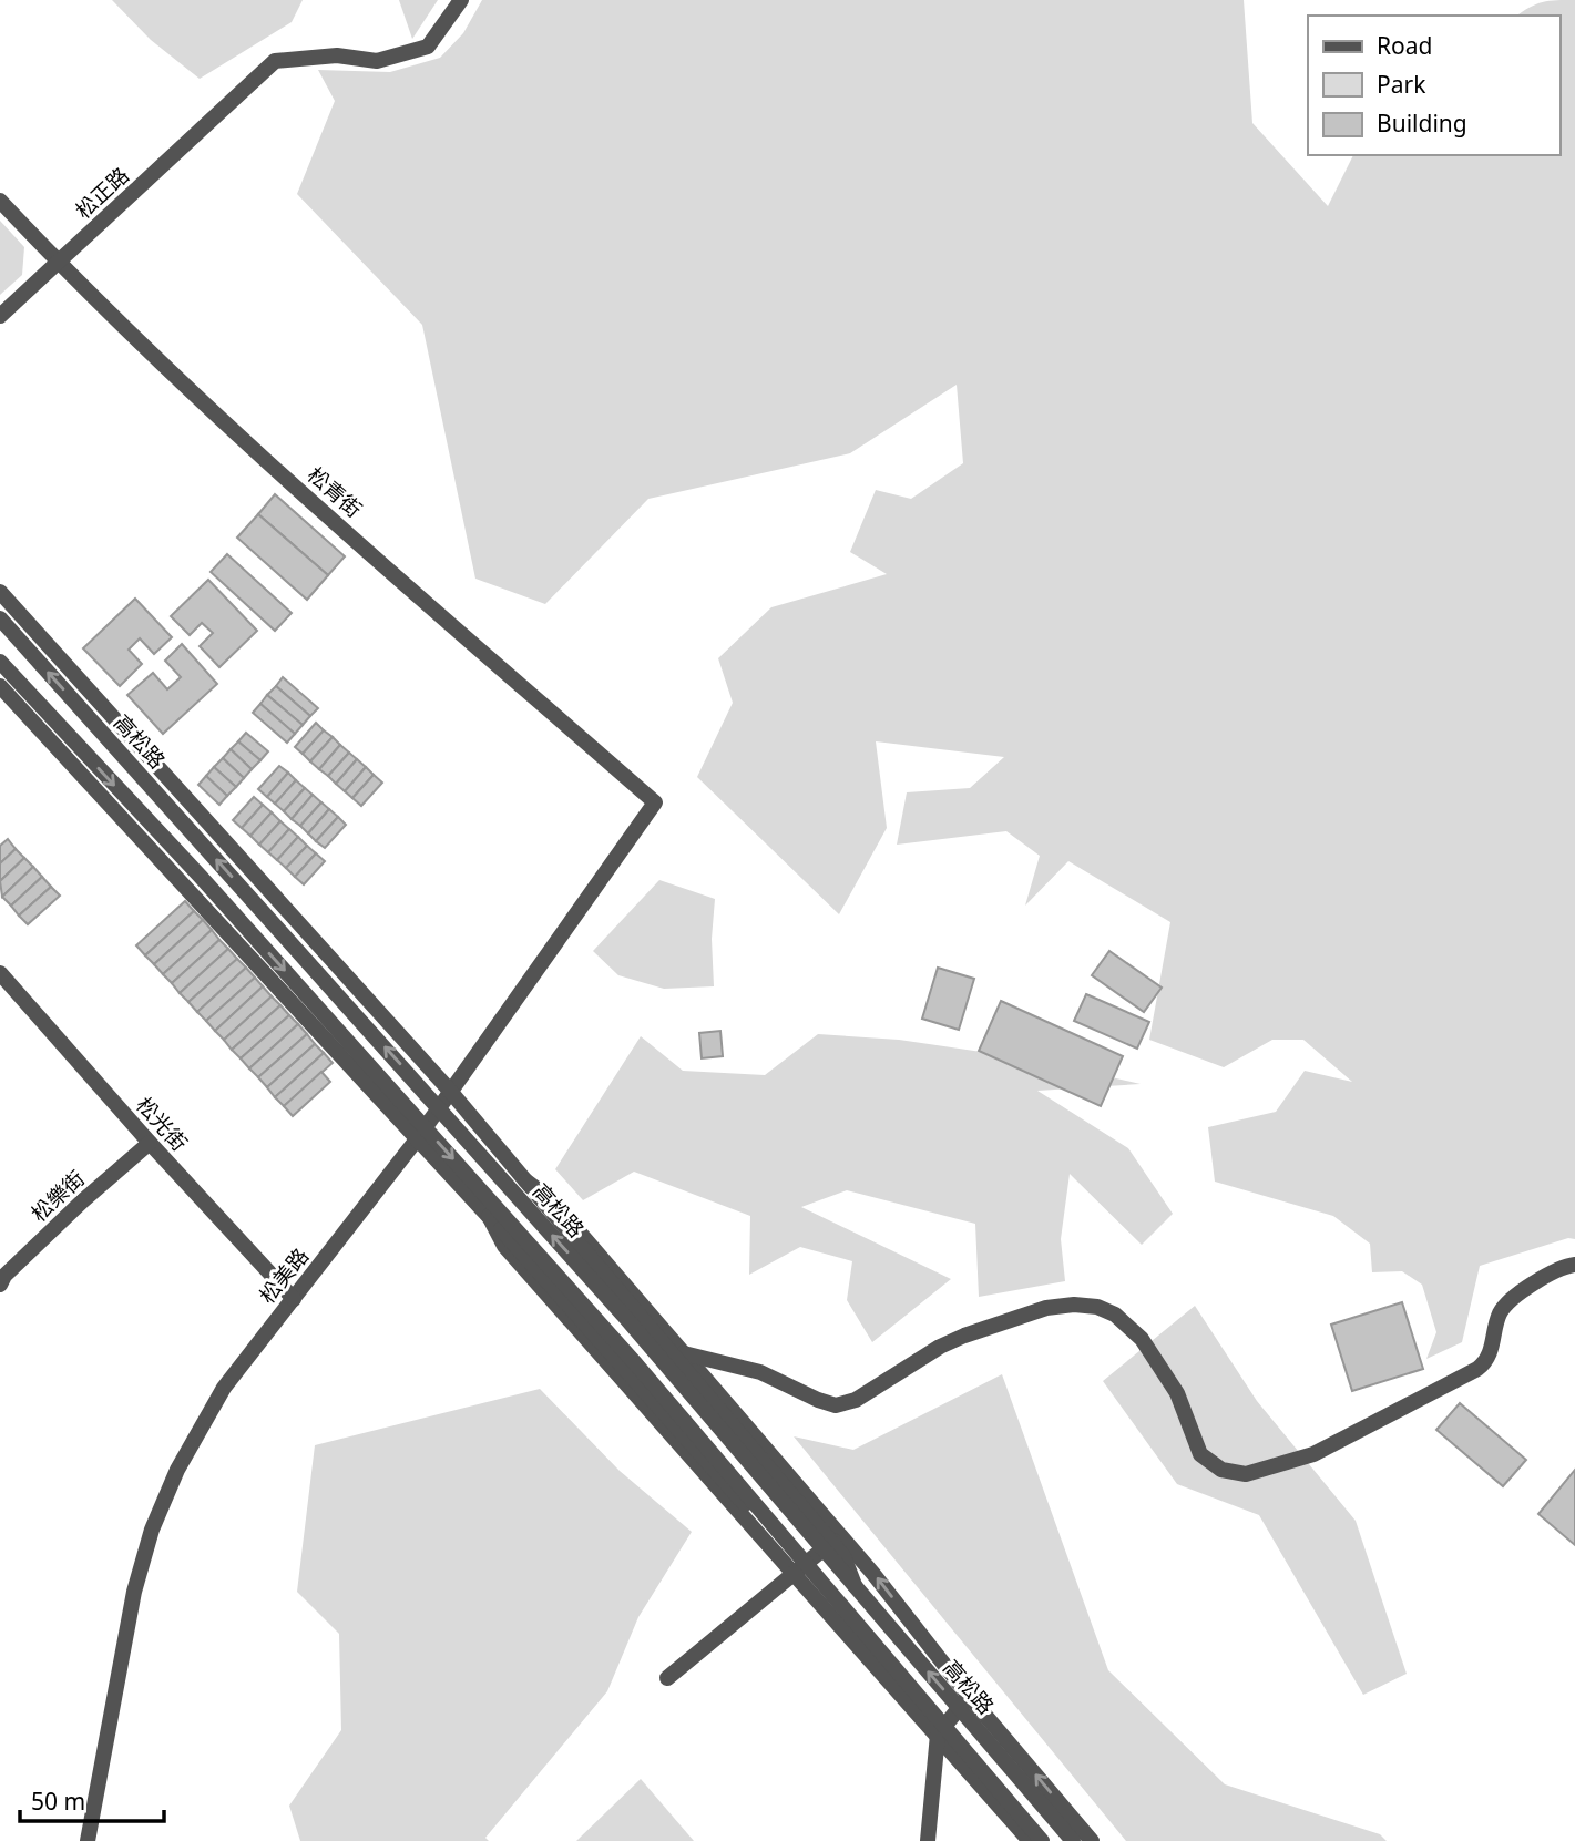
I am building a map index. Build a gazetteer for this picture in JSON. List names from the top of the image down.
{
  "streets": {
    "street": [
      "松正路",
      "松青街",
      "高松路",
      "松光街",
      "松樂街",
      "松美路"
    ]
  },
  "crossings": [
    ["松正路", "松青街"],
    ["松青街", "松美路"],
    ["高松路", "松美路"],
    ["松光街", "松樂街"],
    ["松光街", "松美路"]
  ],
  "legend": ["Road", "Park", "Building"],
  "scale_bar": "50 m"
}
